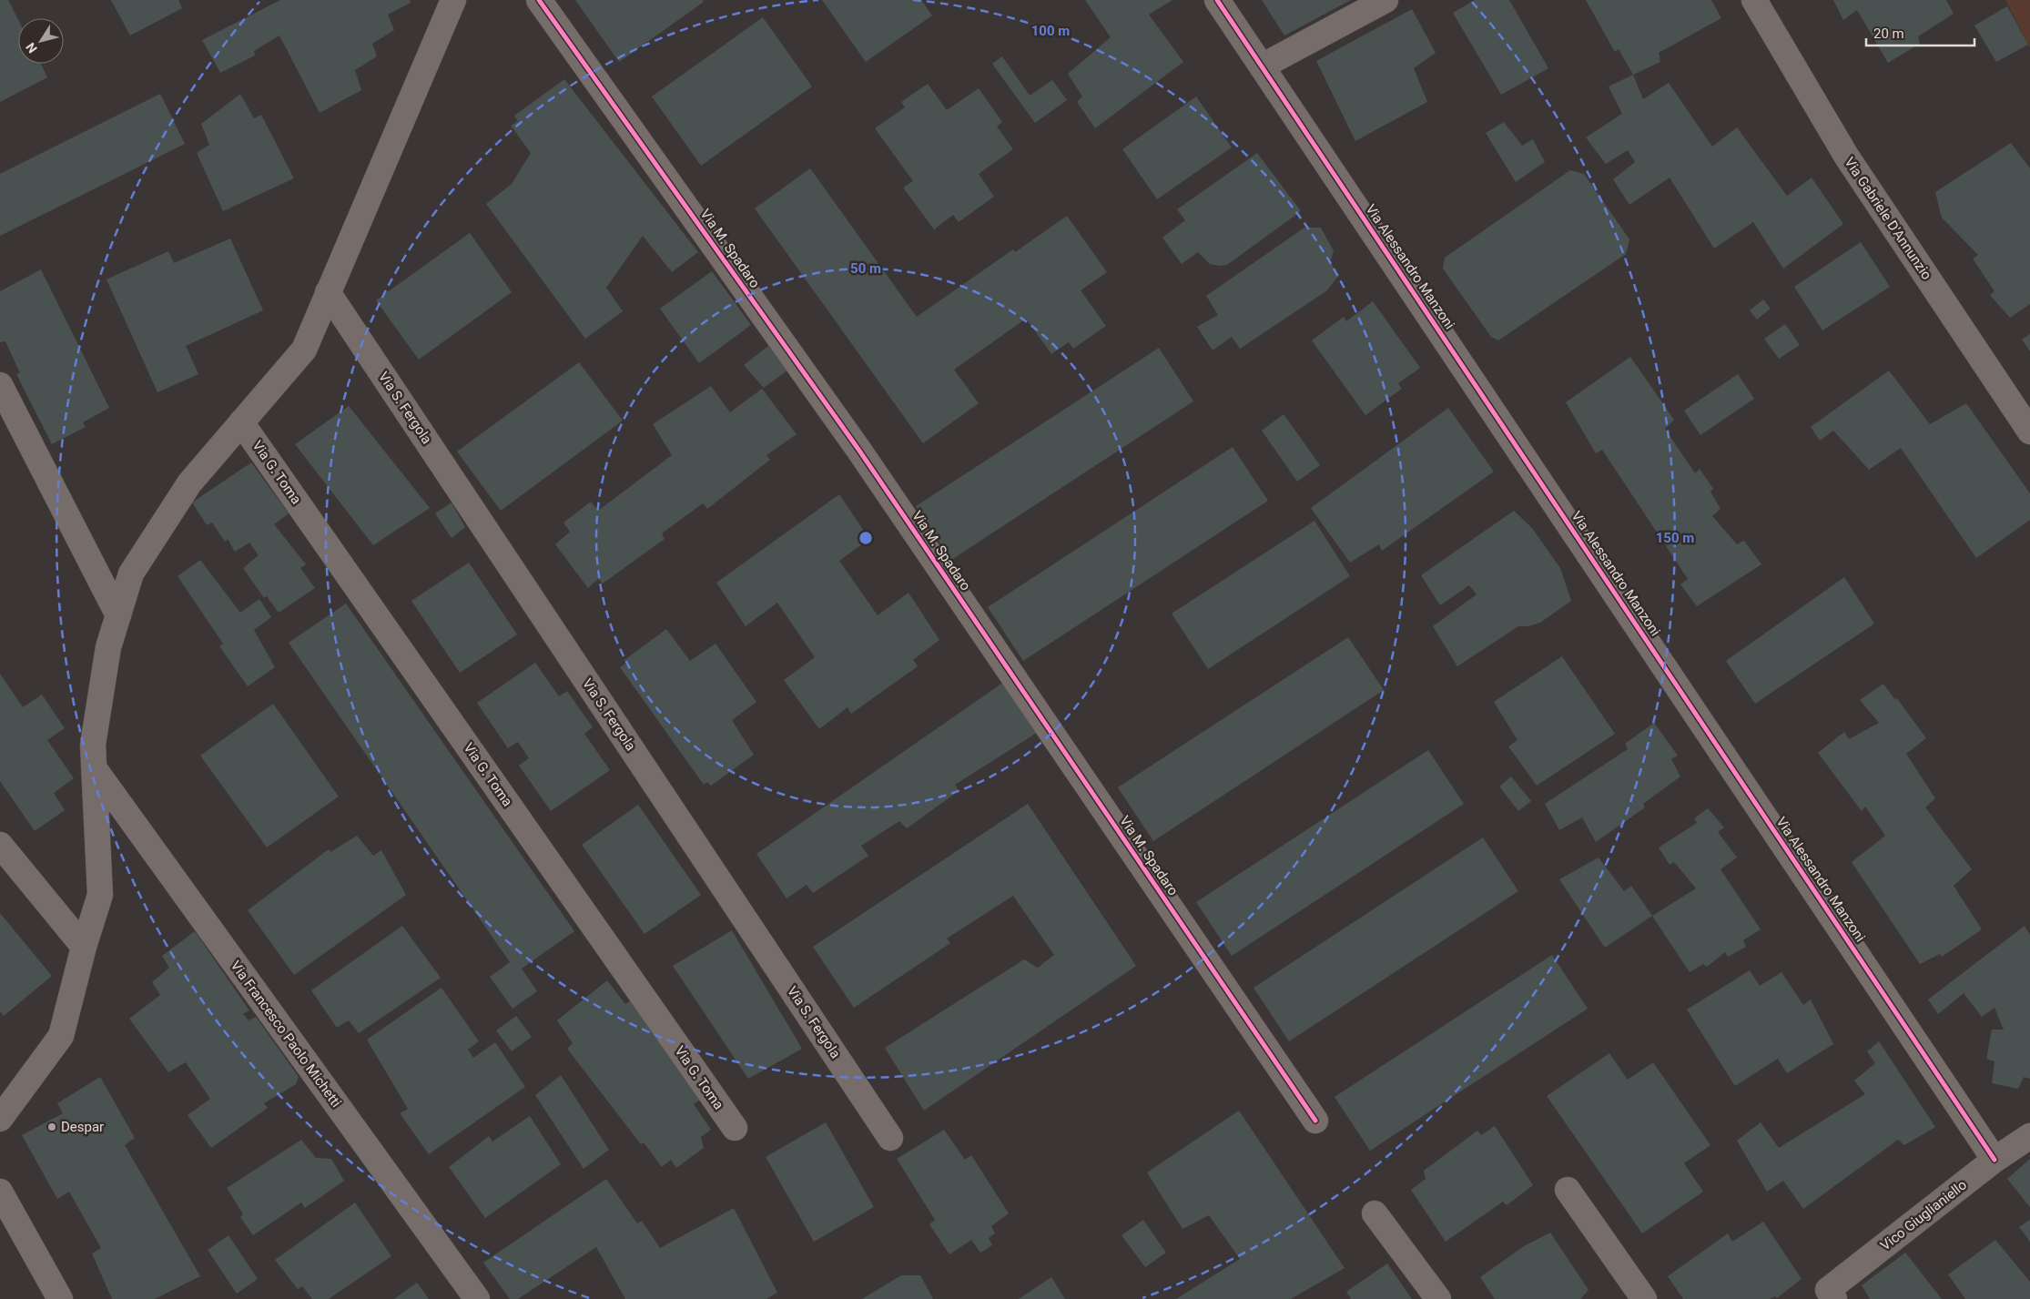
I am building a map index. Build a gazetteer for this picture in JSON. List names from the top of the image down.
{
  "streets": {
    "street": [
      "Via Gabriele D'Annunzio",
      "Via M. Spadaro",
      "Via Alessandro Manzoni",
      "Via S. Fergola",
      "Via G. Toma",
      "Via Francesco Paolo Michetti",
      "Vico Giuglianiello"
    ]
  },
  "crossings": [
    ["Via Alessandro Manzoni", "Vico Giuglianiello"]
  ],
  "places": ["Despar"],
  "scale_bar": "20 m",
  "north": "bottom left",
  "rings": ["100 m", "50 m", "150 m"]
}
